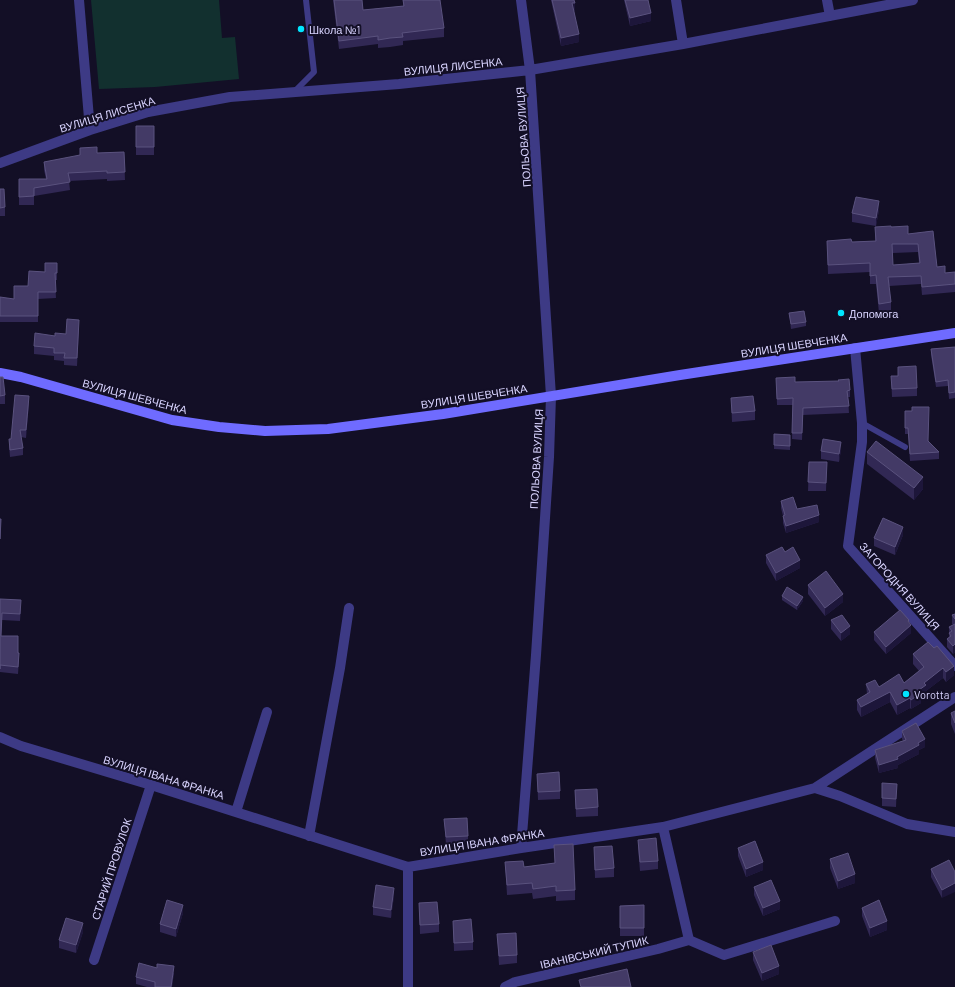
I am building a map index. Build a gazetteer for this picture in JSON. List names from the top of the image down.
{
  "streets": {
    "street": [
      "ВУЛИЦЯ ЛИСЕНКА",
      "ПОЛЬОВА ВУЛИЦЯ",
      "ВУЛИЦЯ ШЕВЧЕНКА",
      "ЗАГОРОДНЯ ВУЛИЦЯ",
      "ВУЛИЦЯ ІВАНА ФРАНКА",
      "СТАРИЙ ПРОВУЛОК",
      "ІВАНІВСЬКИЙ ТУПИК"
    ]
  },
  "crossings": [
    ["ВУЛИЦЯ ЛИСЕНКА", "ПОЛЬОВА ВУЛИЦЯ"],
    ["ПОЛЬОВА ВУЛИЦЯ", "ВУЛИЦЯ ШЕВЧЕНКА"],
    ["ПОЛЬОВА ВУЛИЦЯ", "ВУЛИЦЯ ІВАНА ФРАНКА"],
    ["ВУЛИЦЯ ШЕВЧЕНКА", "ЗАГОРОДНЯ ВУЛИЦЯ"],
    ["ВУЛИЦЯ ІВАНА ФРАНКА", "СТАРИЙ ПРОВУЛОК"]
  ],
  "places": ["Школа №1", "Допомога", "Vorotta"]
}
